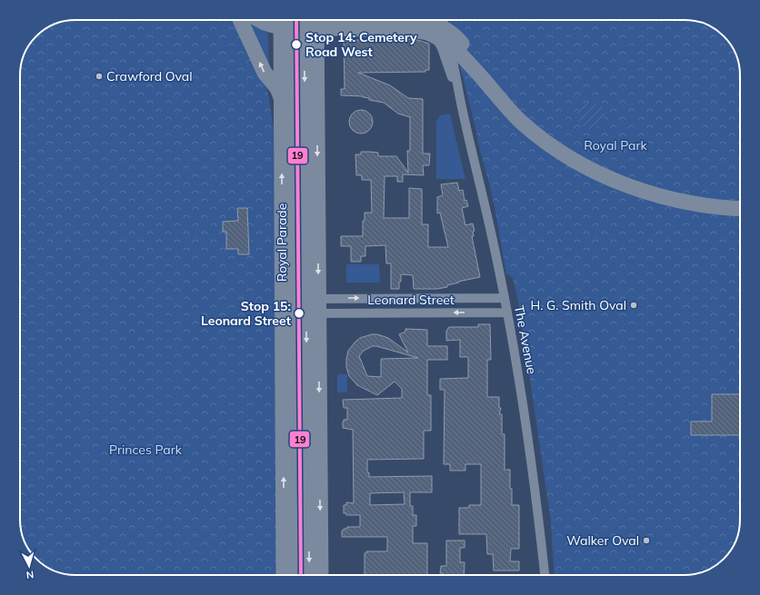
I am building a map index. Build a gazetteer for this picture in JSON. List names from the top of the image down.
{
  "streets": {
    "highway": ["Royal Parade"],
    "street": ["Leonard Street", "The Avenue"]
  },
  "crossings": [
    ["Royal Parade", "Leonard Street"],
    ["Leonard Street", "The Avenue"]
  ],
  "parks": ["Royal Park", "Princes Park"],
  "places": [
    "Stop 14: Cemetery Road West",
    "Crawford Oval",
    "H. G. Smith Oval",
    "Stop 15: Leonard Street",
    "Walker Oval"
  ],
  "lines": ["transit line 19"],
  "north": "bottom"
}
